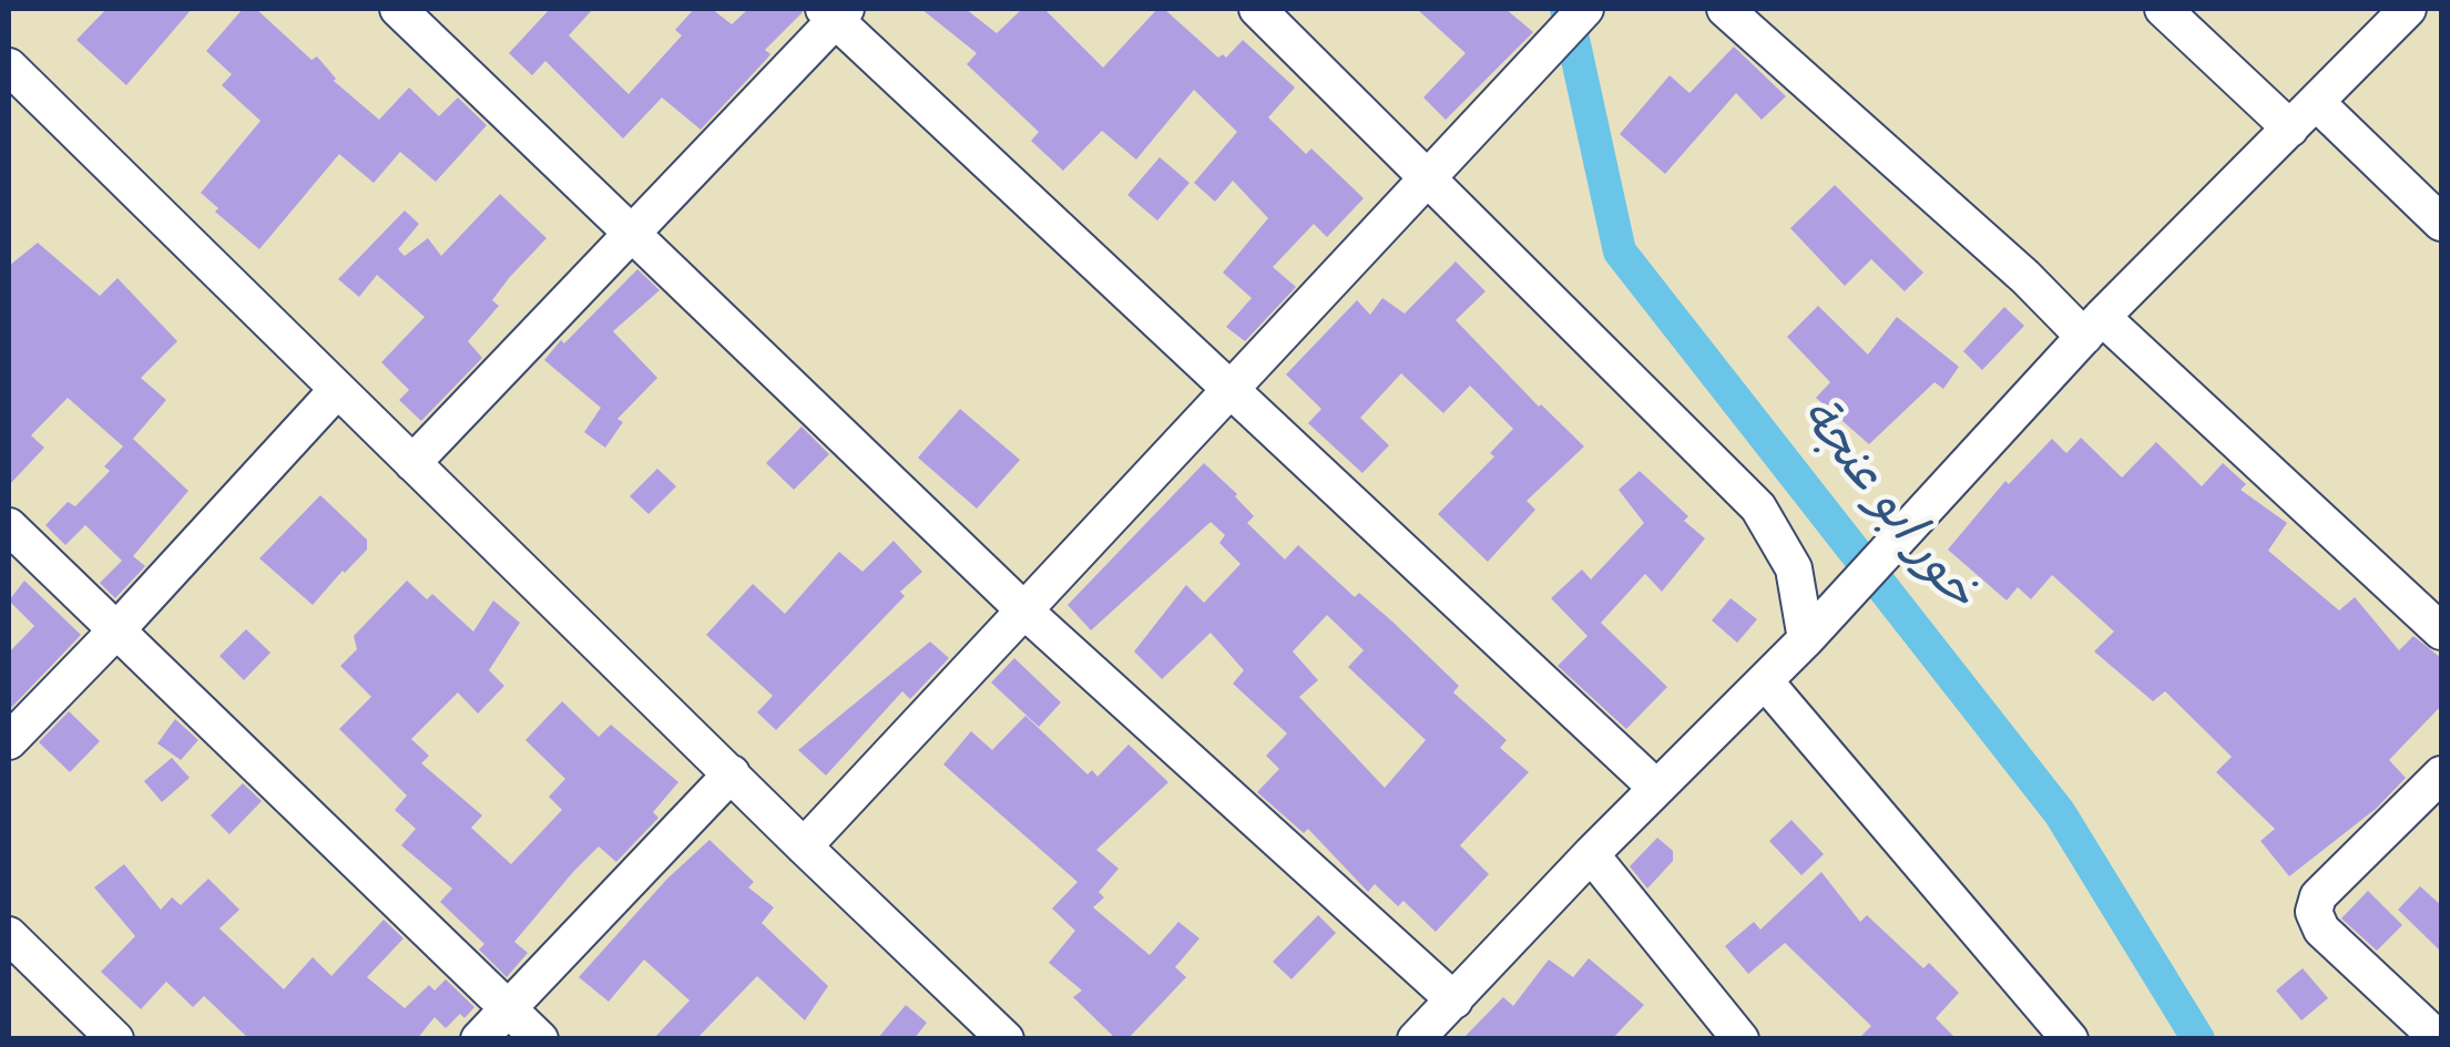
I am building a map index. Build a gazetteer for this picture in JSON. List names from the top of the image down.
{
  "water": ["خور ابو عنجة"]
}
